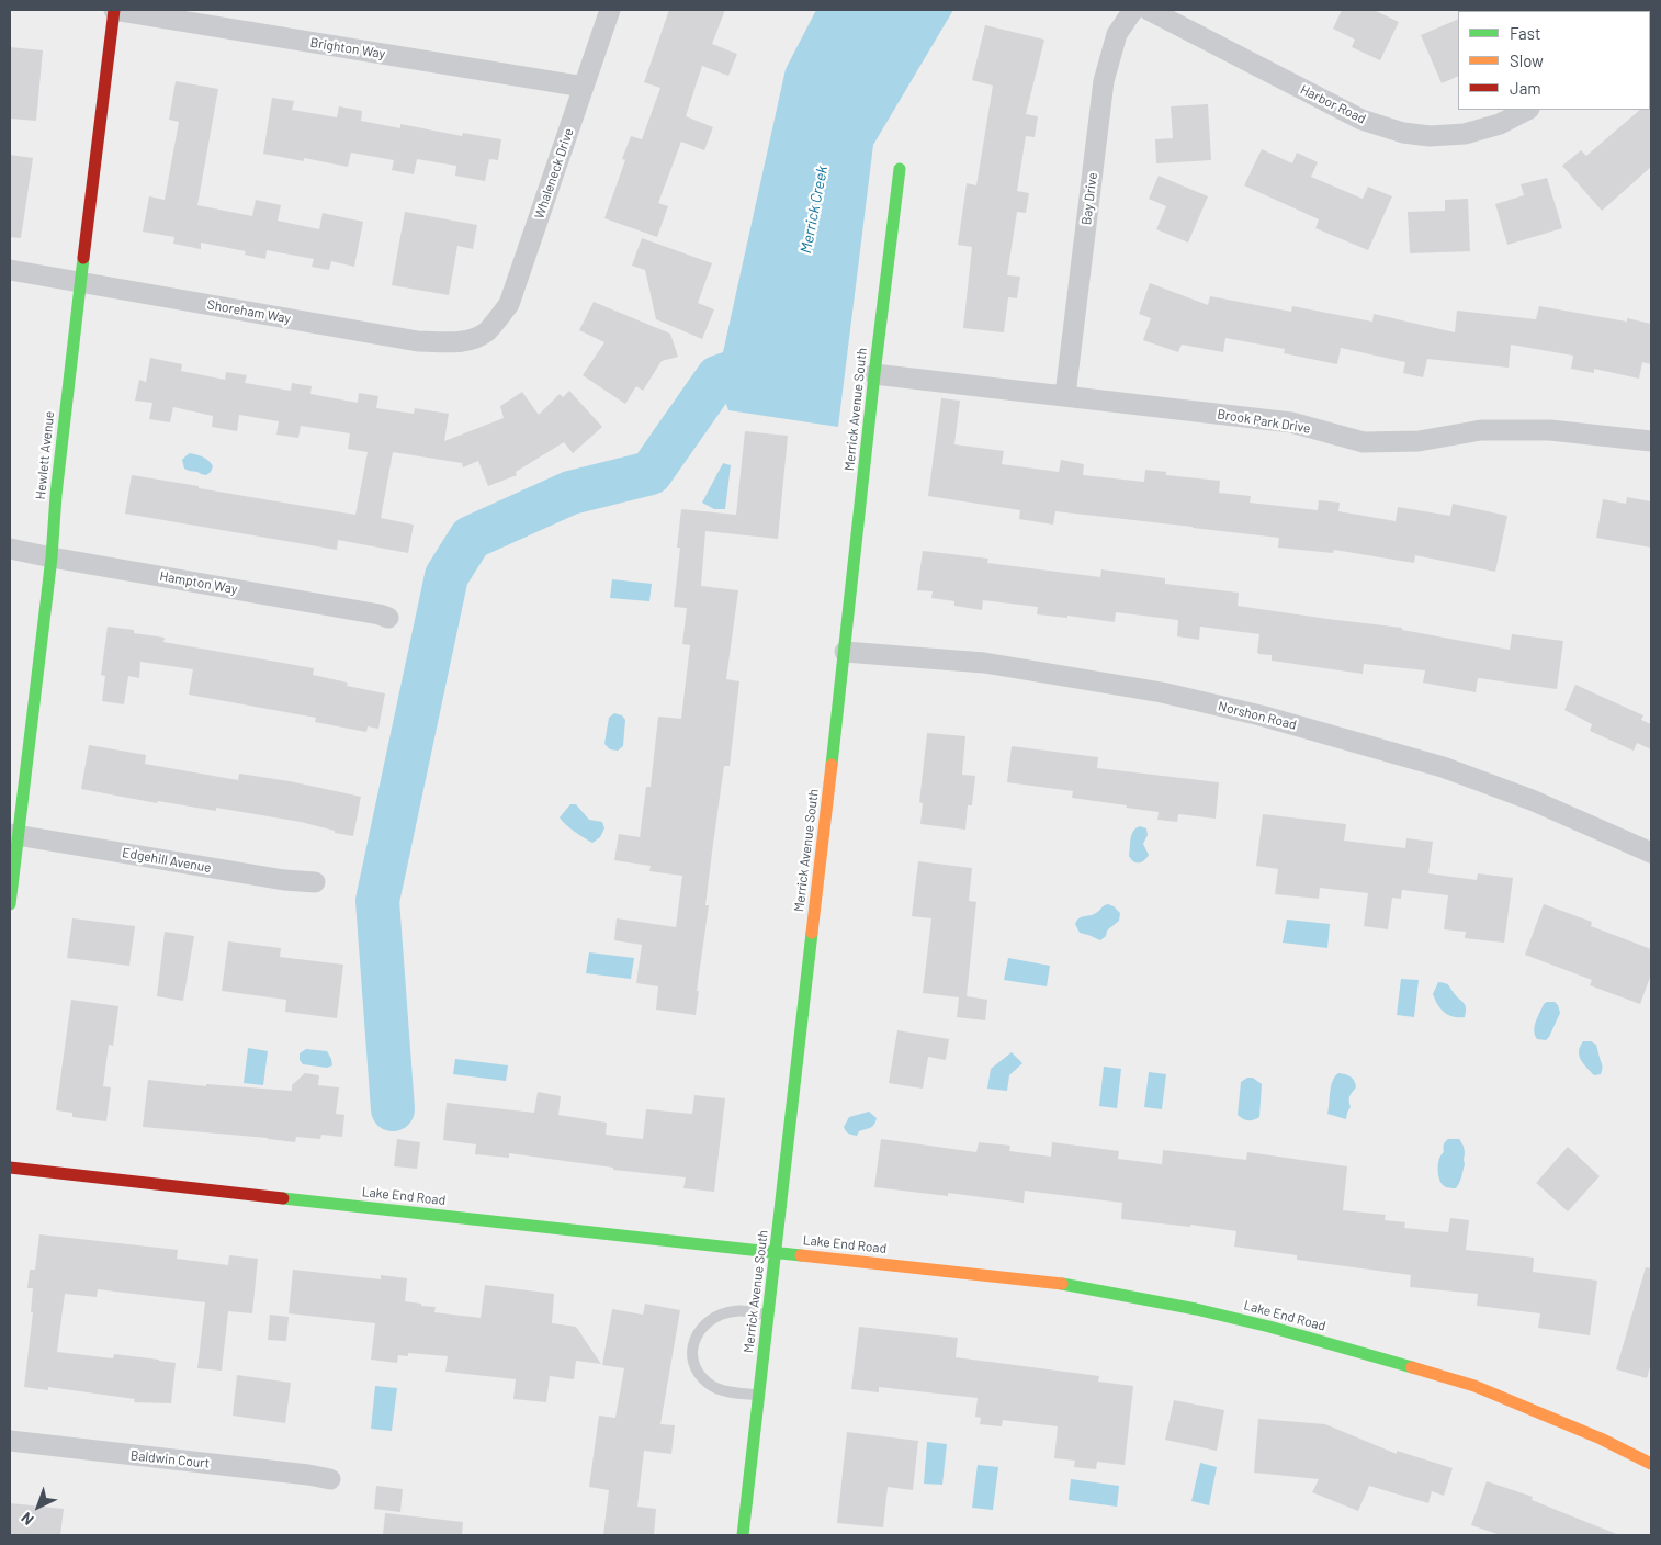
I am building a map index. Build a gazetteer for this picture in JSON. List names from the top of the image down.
{
  "streets": {
    "street": [
      "Brighton Way",
      "Harbor Road",
      "Whaleneck Drive",
      "Bay Drive",
      "Shoreham Way",
      "Merrick Avenue South",
      "Brook Park Drive",
      "Hewlett Avenue",
      "Hampton Way",
      "Norshon Road",
      "Edgehill Avenue",
      "Lake End Road",
      "Baldwin Court"
    ]
  },
  "crossings": [
    ["Brighton Way", "Whaleneck Drive"],
    ["Brighton Way", "Hewlett Avenue"],
    ["Whaleneck Drive", "Shoreham Way"],
    ["Bay Drive", "Brook Park Drive"],
    ["Shoreham Way", "Hewlett Avenue"],
    ["Merrick Avenue South", "Brook Park Drive"],
    ["Merrick Avenue South", "Norshon Road"],
    ["Merrick Avenue South", "Lake End Road"],
    ["Hewlett Avenue", "Hampton Way"],
    ["Hewlett Avenue", "Edgehill Avenue"]
  ],
  "water": ["Merrick Creek"],
  "legend": ["Fast", "Slow", "Jam"],
  "north": "bottom left"
}
